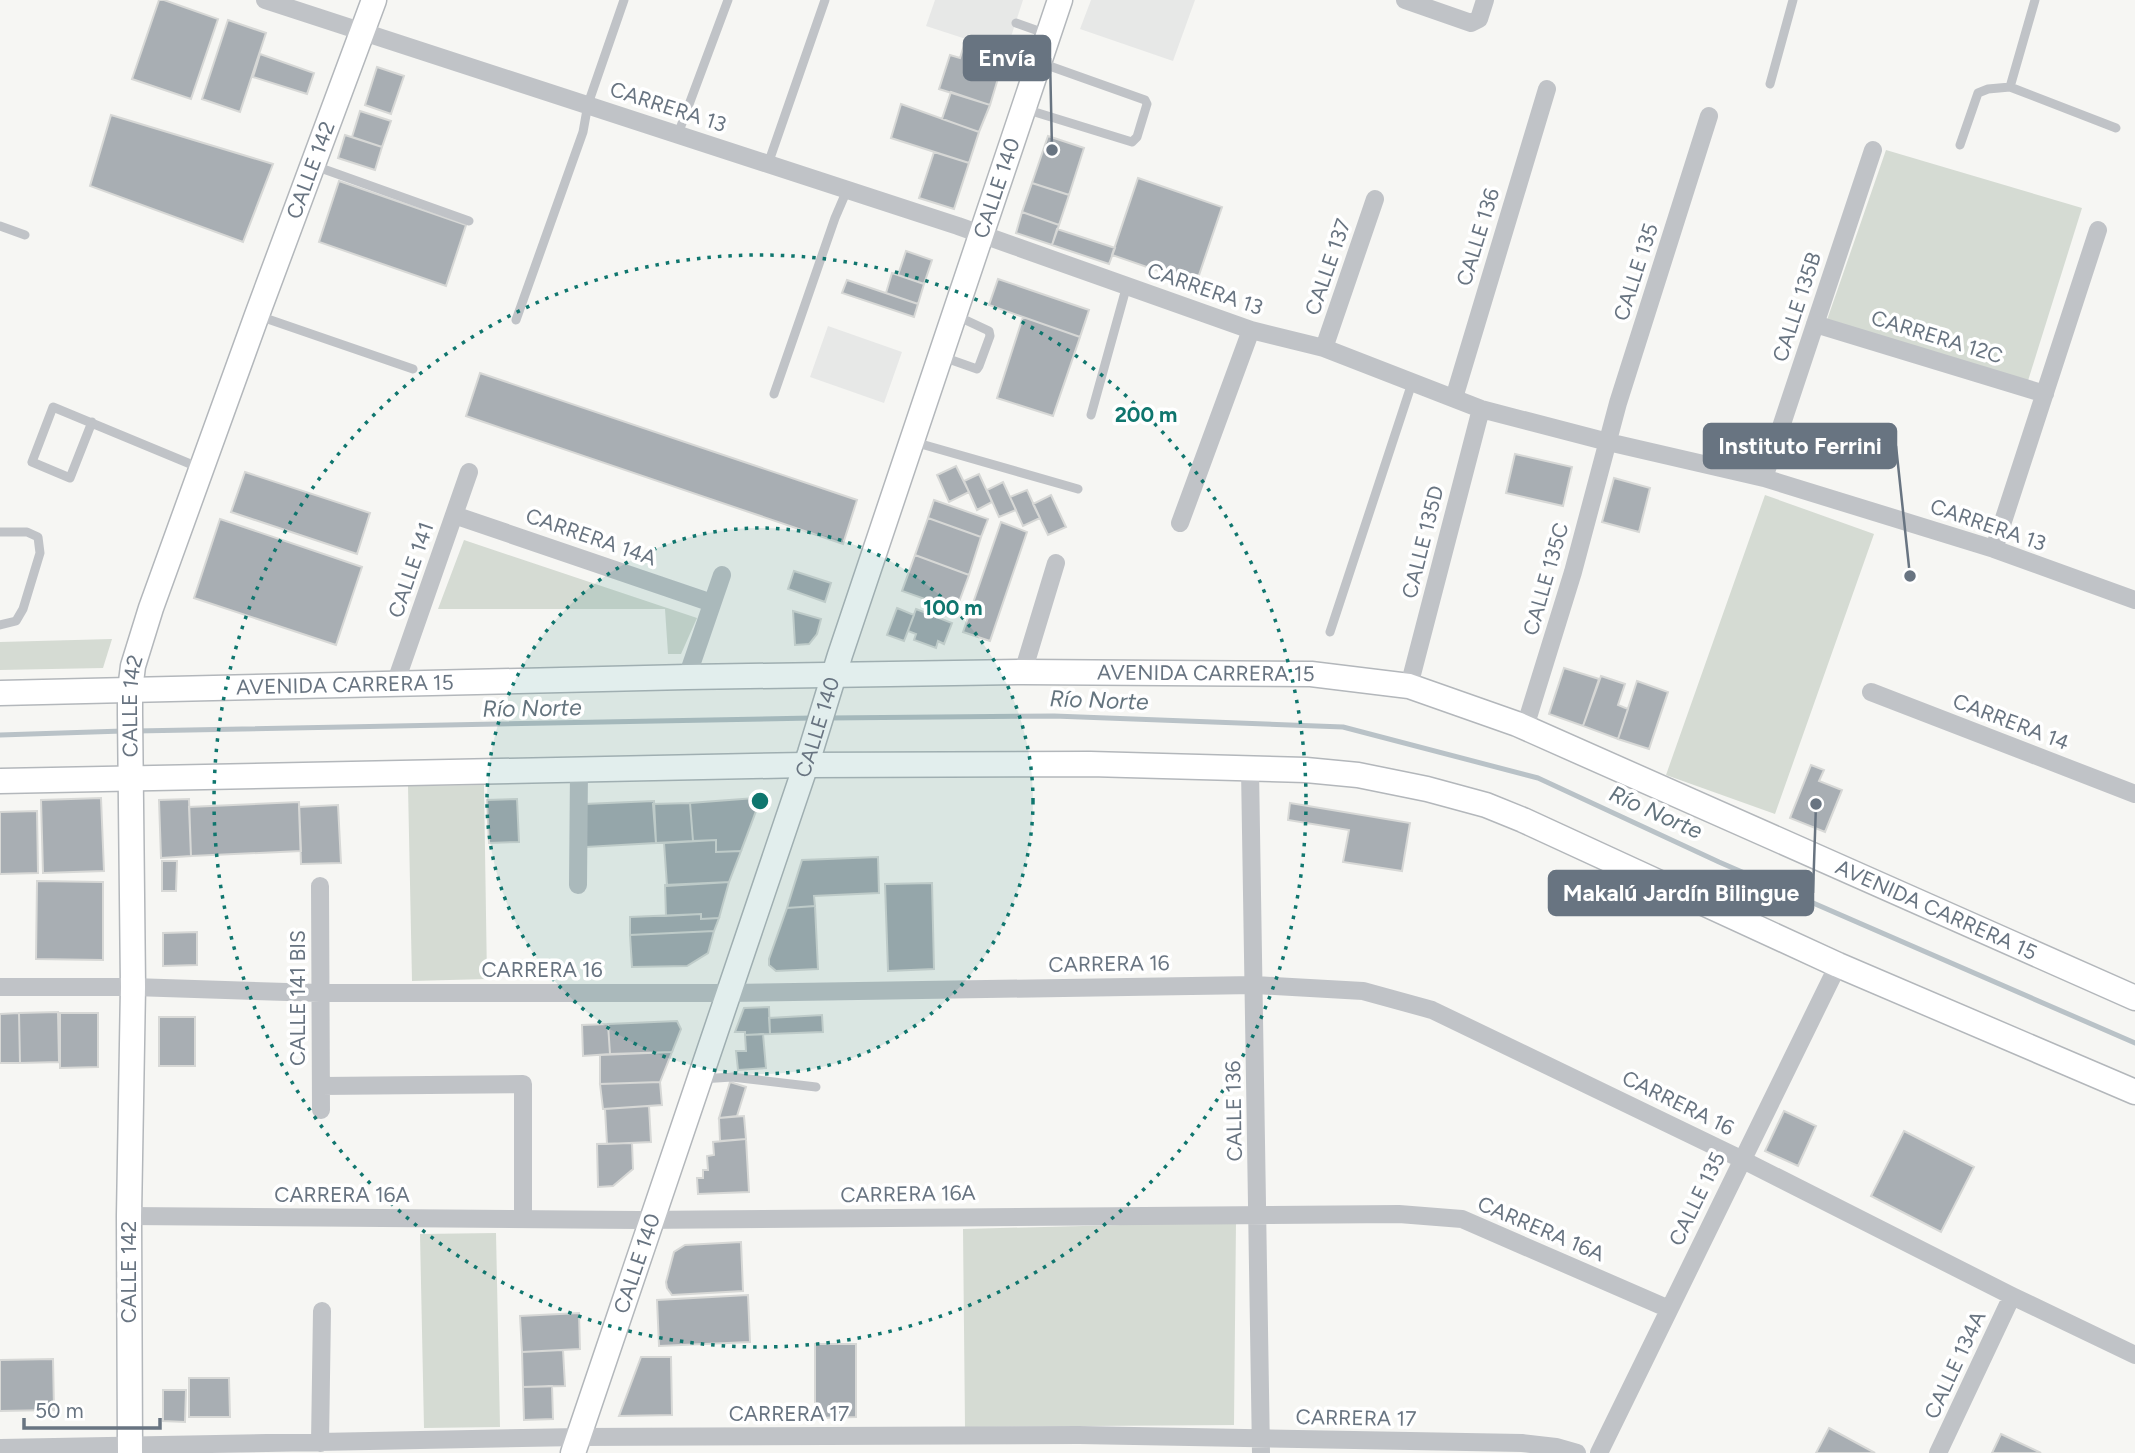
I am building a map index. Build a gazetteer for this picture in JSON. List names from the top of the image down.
{
  "streets": {
    "main road": ["CALLE 142", "CALLE 140", "AVENIDA CARRERA 15"],
    "street": [
      "CARRERA 13",
      "CALLE 136",
      "CALLE 137",
      "CALLE 135",
      "CALLE 135B",
      "CARRERA 12C",
      "CARRERA 14A",
      "CALLE 135D",
      "CALLE 141",
      "CALLE 135C",
      "CARRERA 14",
      "CARRERA 16",
      "CALLE 141 BIS",
      "CARRERA 16A",
      "CALLE 134A",
      "CARRERA 17"
    ]
  },
  "crossings": [
    ["CARRERA 13", "CALLE 142"],
    ["CARRERA 13", "CALLE 140"],
    ["CARRERA 13", "CALLE 136"],
    ["CARRERA 13", "CALLE 137"],
    ["CARRERA 13", "CALLE 135"],
    ["CARRERA 13", "CALLE 135B"],
    ["CARRERA 13", "CALLE 135D"],
    ["CARRERA 13", "CALLE 135C"],
    ["CALLE 142", "AVENIDA CARRERA 15"],
    ["CALLE 142", "CARRERA 16"],
    ["CALLE 142", "CARRERA 16A"],
    ["CALLE 142", "CARRERA 17"],
    ["CALLE 140", "AVENIDA CARRERA 15"],
    ["CALLE 140", "CARRERA 16"],
    ["CALLE 140", "CARRERA 16A"],
    ["CALLE 140", "CARRERA 17"],
    ["CALLE 136", "CARRERA 16"],
    ["CALLE 136", "CARRERA 16A"],
    ["CALLE 136", "CARRERA 17"],
    ["CALLE 135", "CALLE 135C"],
    ["CALLE 135", "CARRERA 16"],
    ["CALLE 135", "CARRERA 16A"],
    ["CALLE 135B", "CARRERA 12C"],
    ["CARRERA 14A", "CALLE 141"],
    ["CALLE 135D", "AVENIDA CARRERA 15"],
    ["CALLE 141", "AVENIDA CARRERA 15"],
    ["CALLE 135C", "AVENIDA CARRERA 15"],
    ["CARRERA 16", "CALLE 141 BIS"],
    ["CARRERA 16", "CALLE 134A"]
  ],
  "water": ["Río Norte"],
  "places": ["Envía", "Instituto Ferrini", "Makalú Jardín Bilingue"],
  "scale_bar": "50 m",
  "rings": ["200 m", "100 m"]
}
